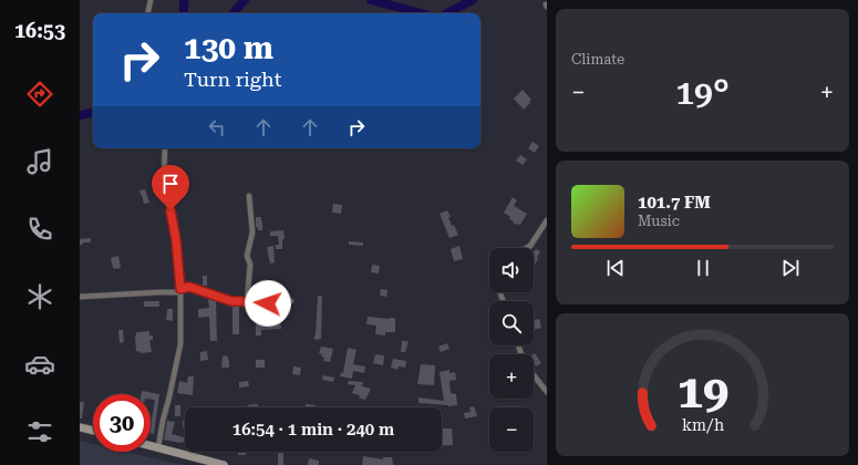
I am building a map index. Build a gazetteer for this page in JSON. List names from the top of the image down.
{
  "page": {
    "tabs": "16:53",
    "tile": "Climate",
    "turn": ["130 m", "Turn right"],
    "heat": ["−", "19°", "+"],
    "song": ["101.7 FM", "Music"],
    "map_buttons": ["+", "−"],
    "limit": "30",
    "trip": "16:54 · 1 min · 240 m",
    "gauge": ["19", "km/h"]
  }
}
